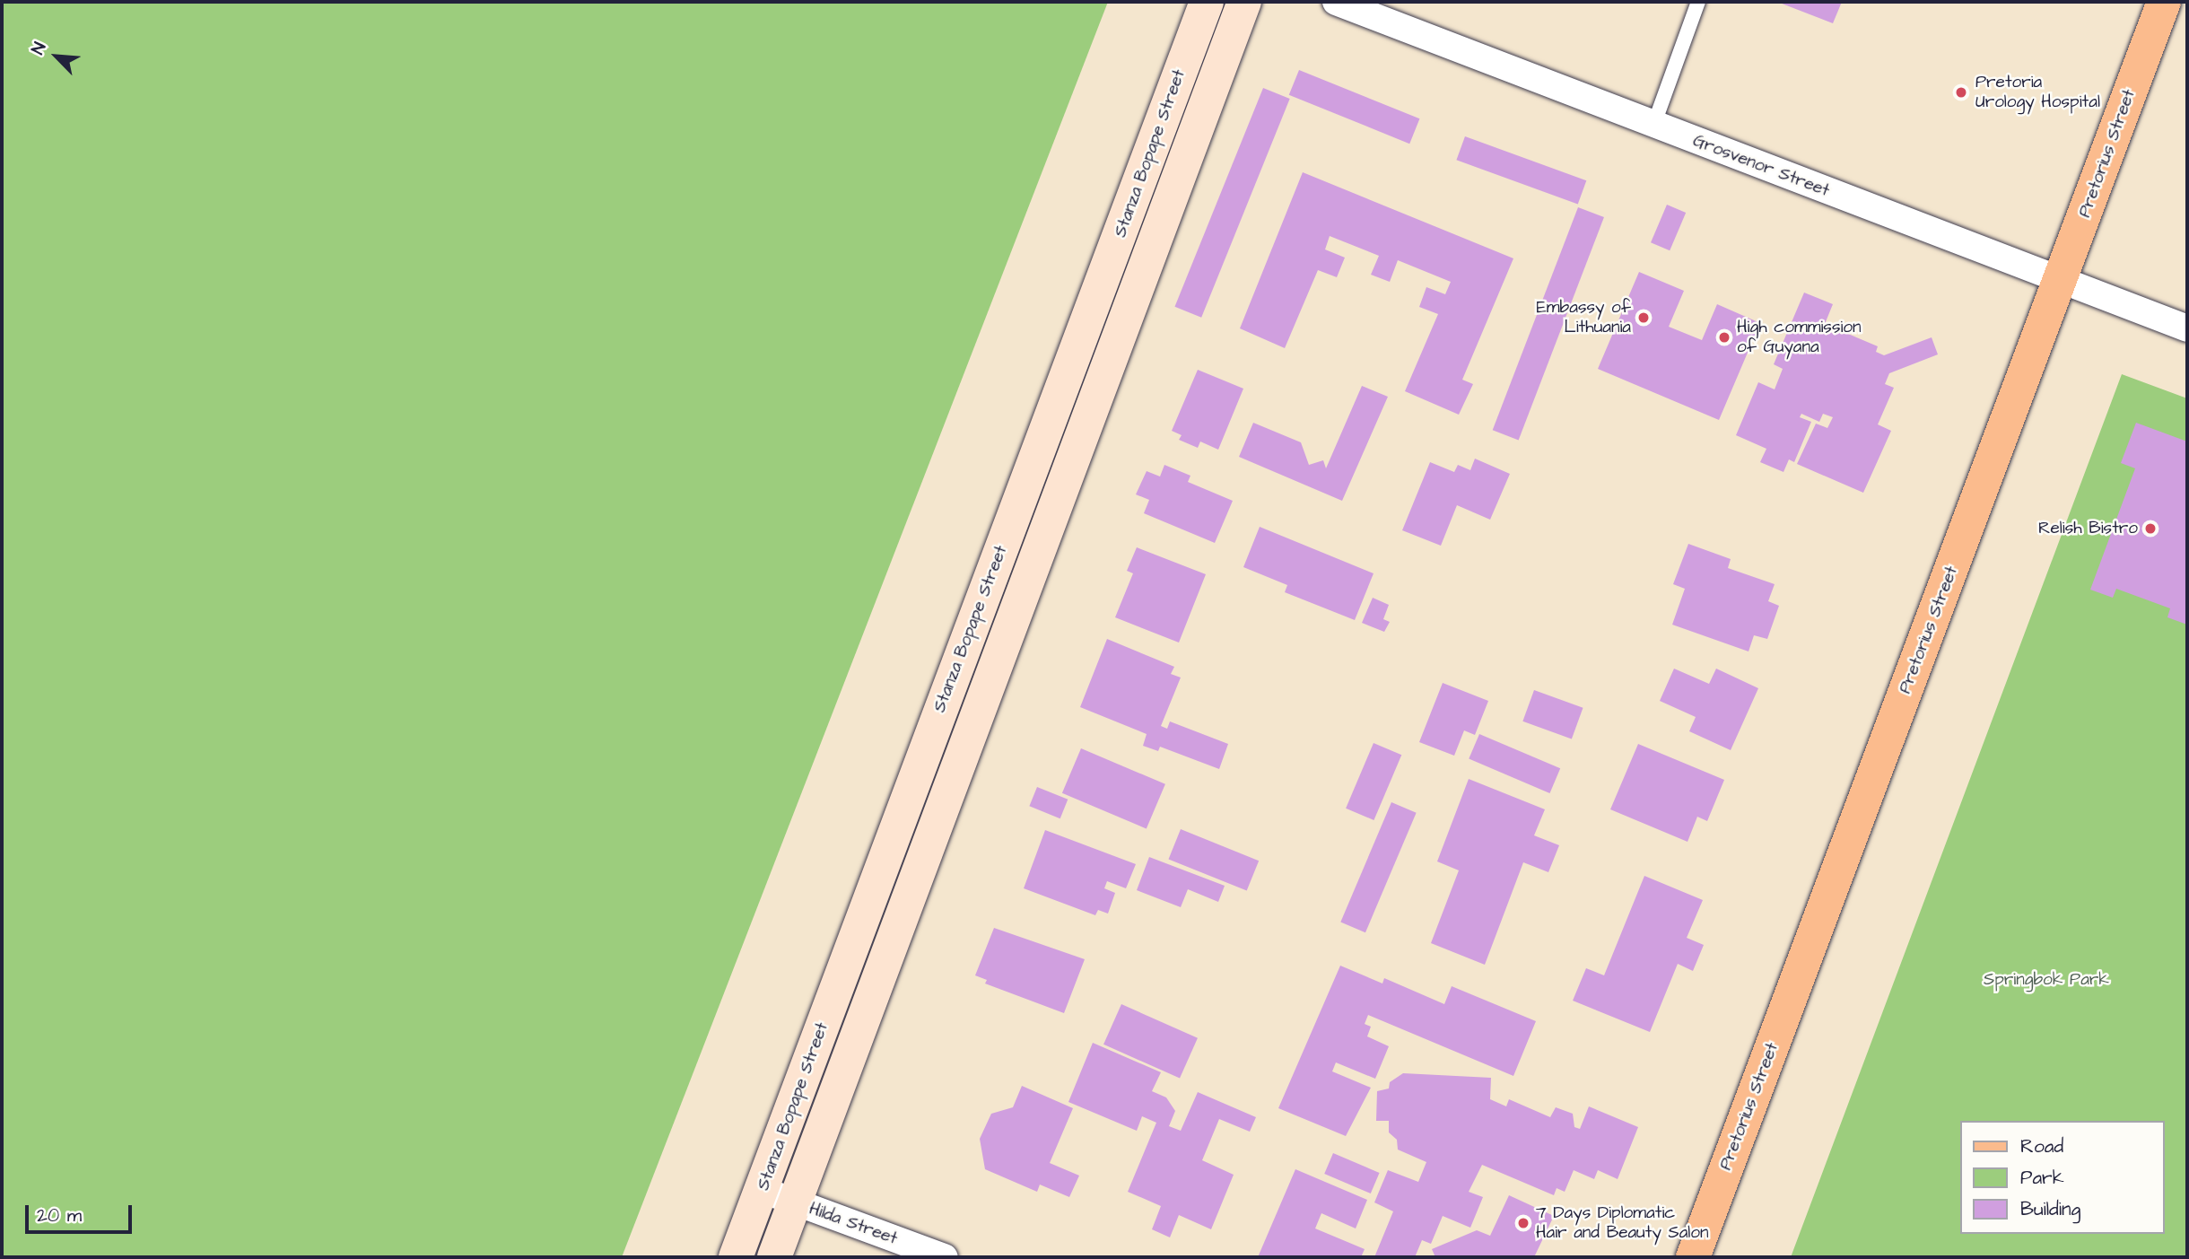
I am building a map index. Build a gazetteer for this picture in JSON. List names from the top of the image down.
{
  "streets": {
    "main road": ["Stanza Bopape Street", "Pretorius Street"],
    "street": ["Grosvenor Street", "Hilda Street"]
  },
  "crossings": [
    ["Stanza Bopape Street", "Hilda Street"],
    ["Pretorius Street", "Grosvenor Street"]
  ],
  "parks": ["Springbok Park"],
  "places": [
    "Pretoria Urology Hospital",
    "Embassy of Lithuania",
    "High commission of Guyana",
    "Relish Bistro",
    "7 Days Diplomatic Hair and Beauty Salon"
  ],
  "legend": ["Road", "Park", "Building"],
  "scale_bar": "20 m",
  "north": "top left"
}
